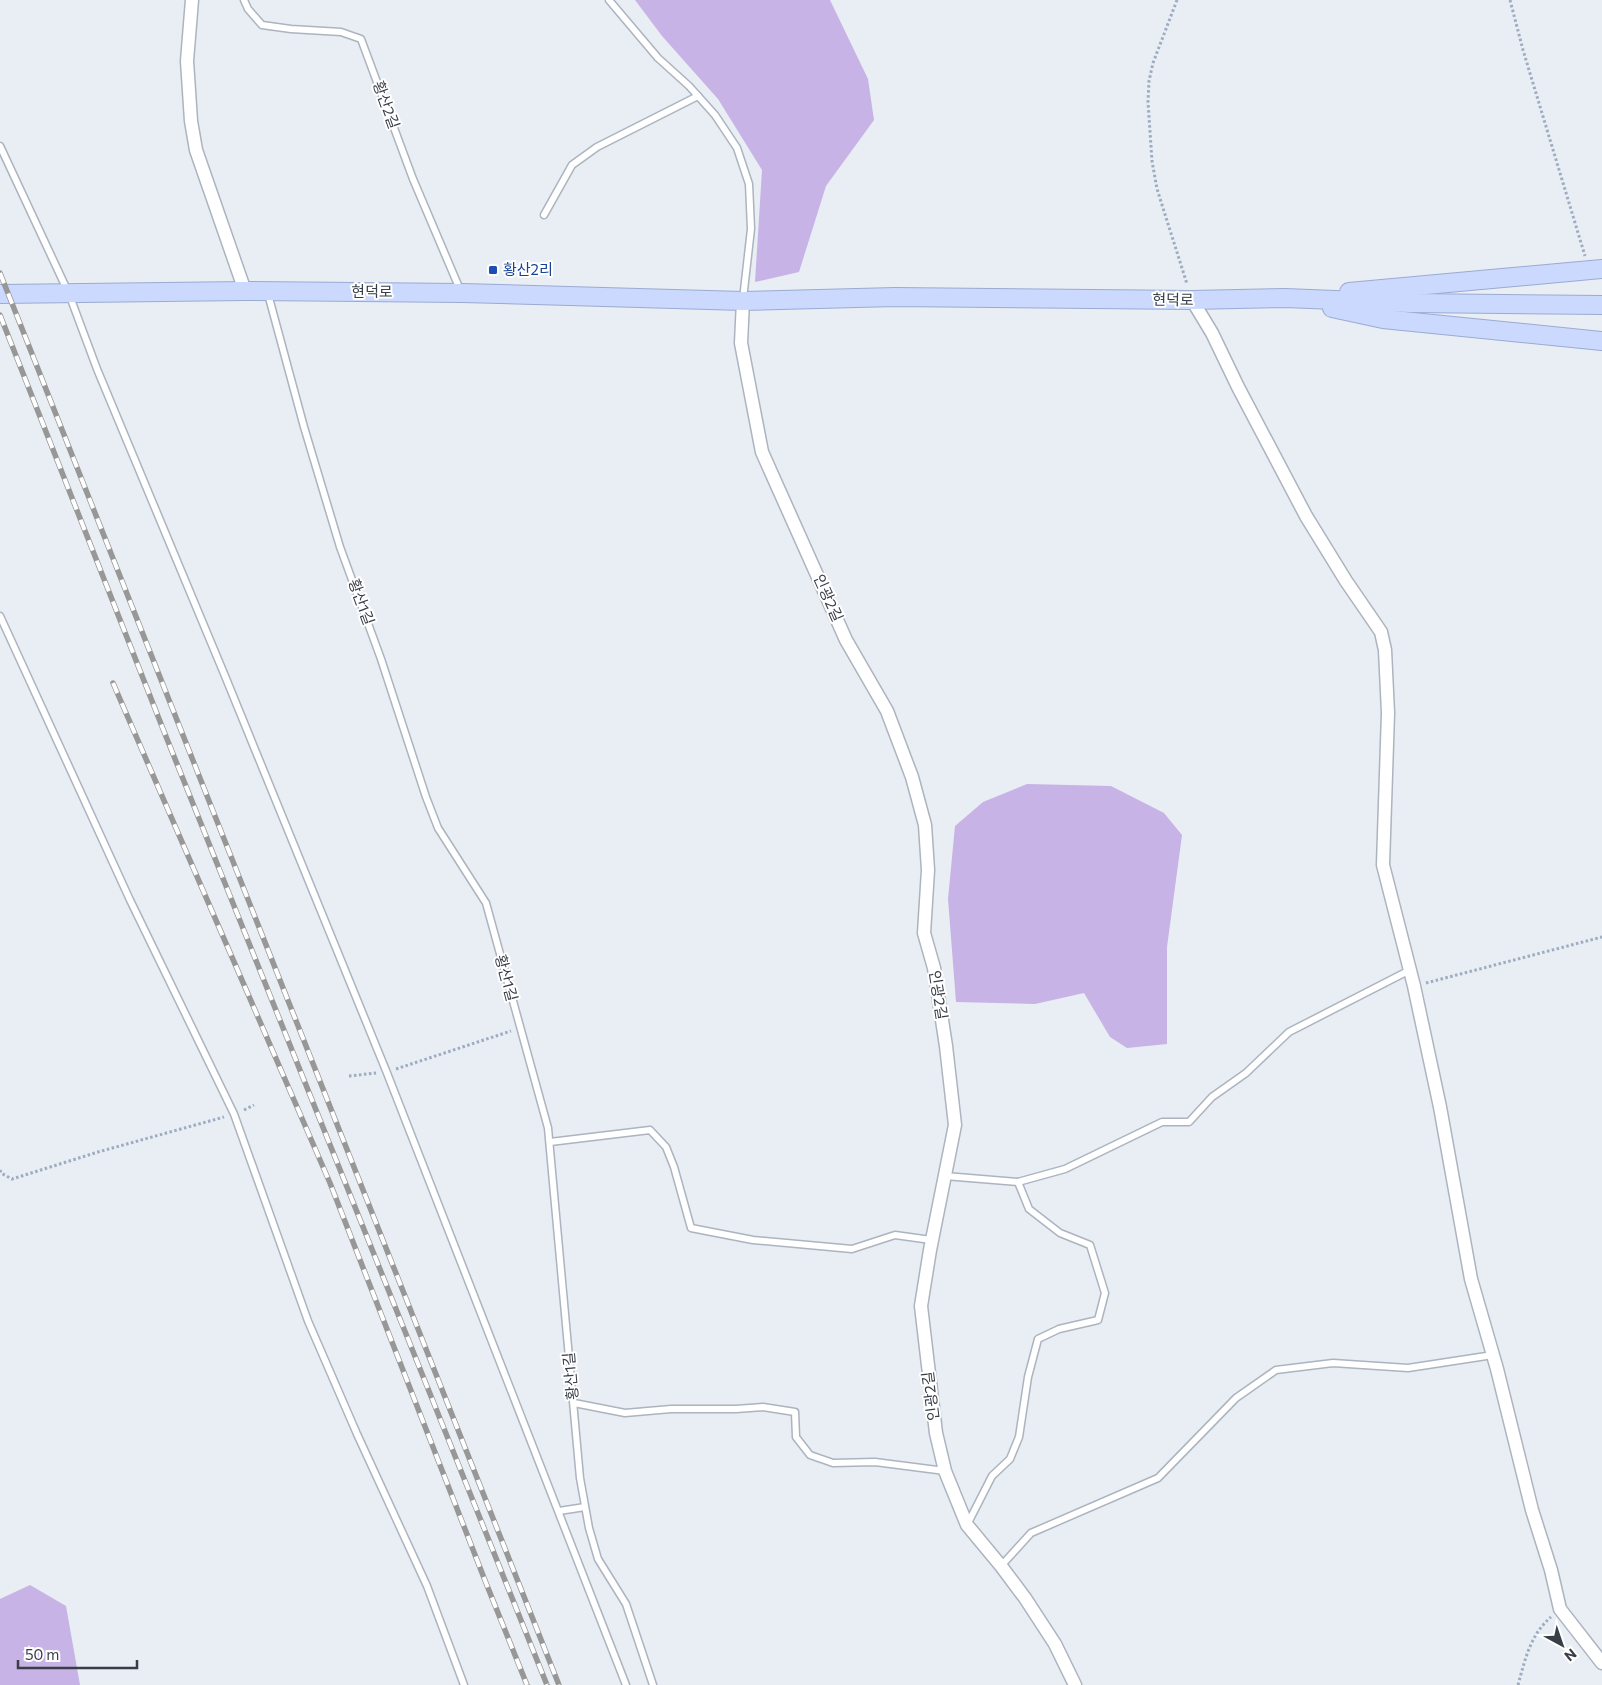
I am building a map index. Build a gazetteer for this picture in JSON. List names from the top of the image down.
{
  "streets": {
    "street": ["현덕로", "인광2길"],
    "lane": ["황산2길", "황산1길"]
  },
  "crossings": [
    ["황산2길", "현덕로"],
    ["현덕로", "인광2길"],
    ["현덕로", "황산1길"]
  ],
  "places": {
    "transit": ["황산2리"]
  },
  "scale_bar": "50 m",
  "north": "bottom right"
}
